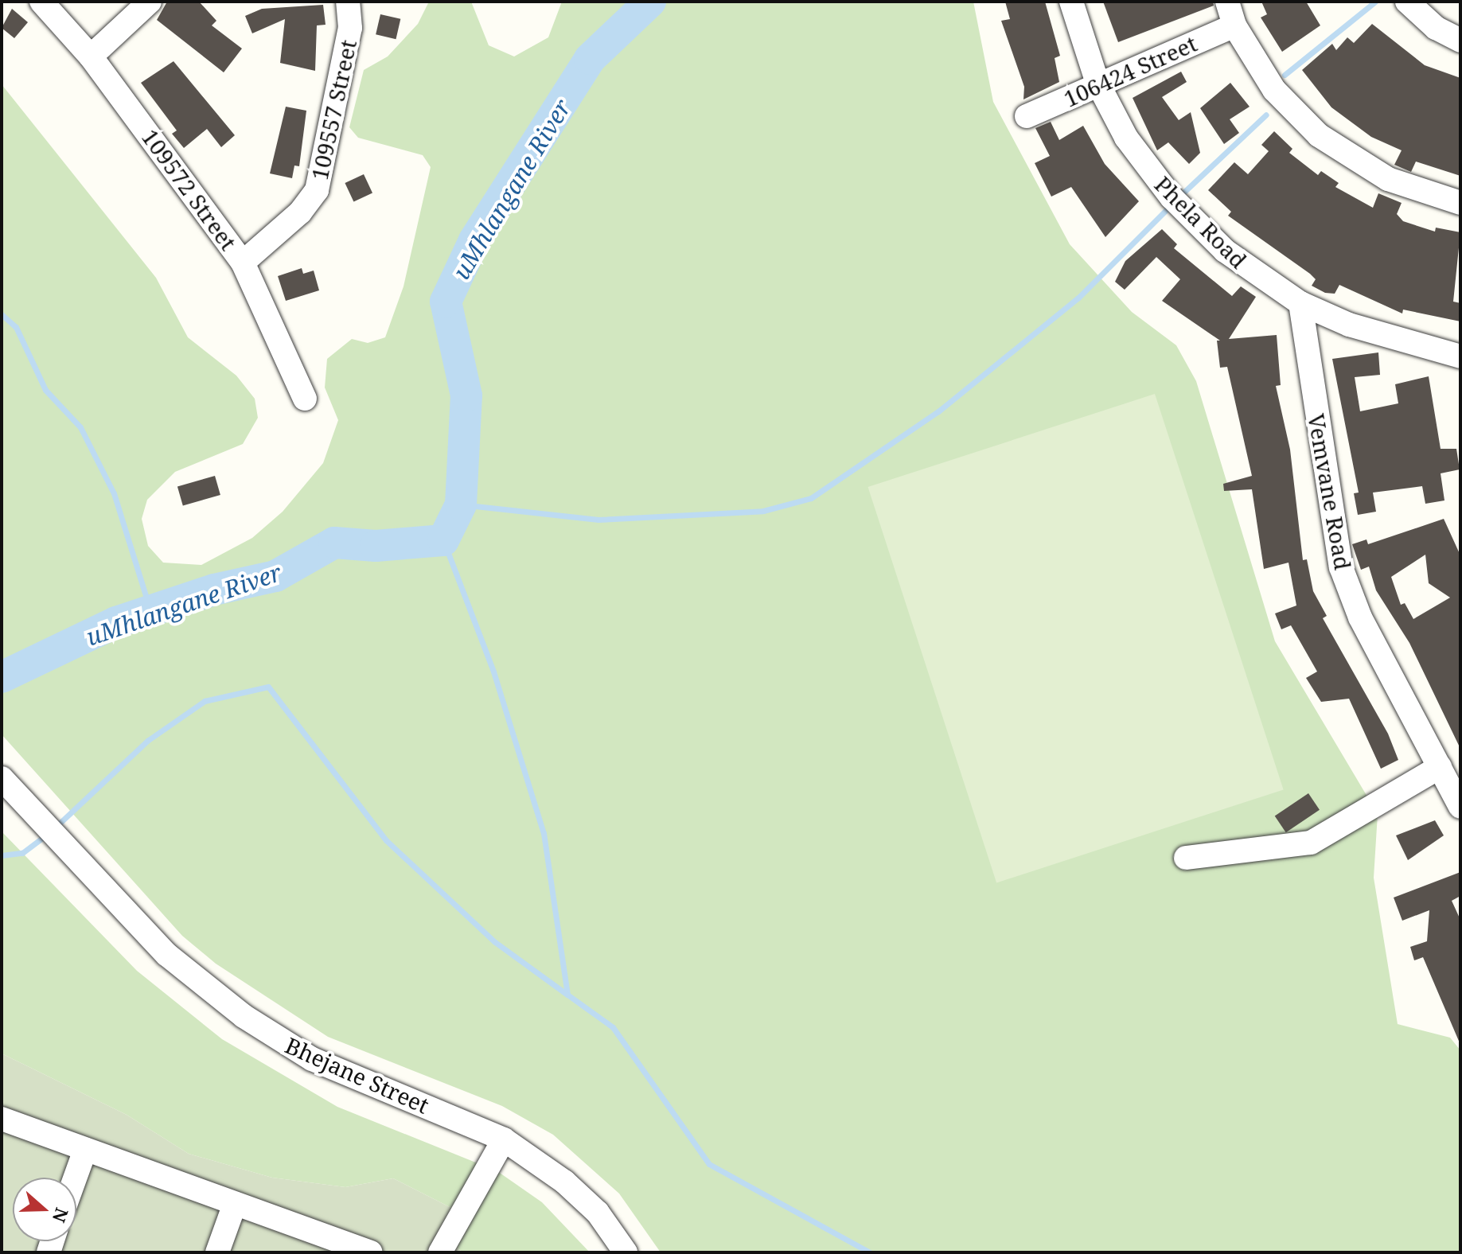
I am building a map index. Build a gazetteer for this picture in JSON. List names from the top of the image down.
{
  "streets": {
    "street": [
      "106424 Street",
      "109557 Street",
      "109572 Street",
      "Phela Road",
      "Vemvane Road",
      "Bhejane Street"
    ]
  },
  "crossings": [
    ["106424 Street", "Phela Road"],
    ["109557 Street", "109572 Street"],
    ["Phela Road", "Vemvane Road"]
  ],
  "water": ["uMhlangane River"],
  "north": "right"
}
